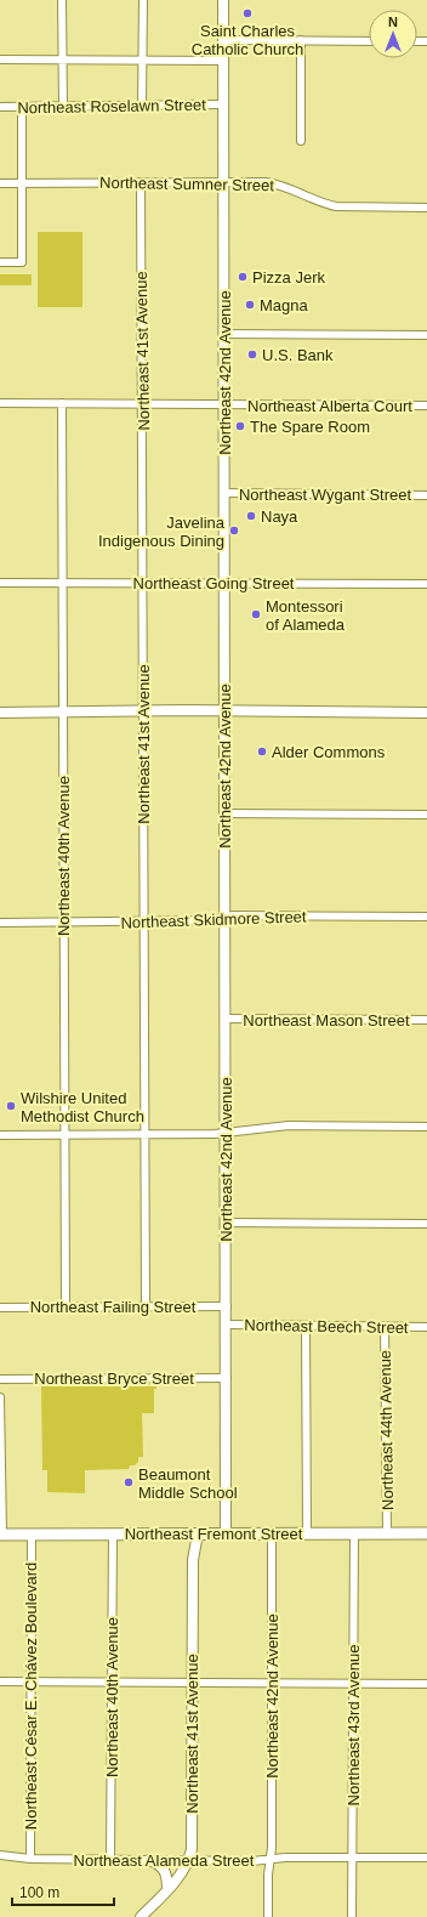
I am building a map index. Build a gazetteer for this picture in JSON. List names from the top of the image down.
{
  "streets": {
    "main road": ["Northeast Fremont Street"],
    "street": [
      "Northeast Roselawn Street",
      "Northeast Sumner Street",
      "Northeast 41st Avenue",
      "Northeast 42nd Avenue",
      "Northeast Alberta Court",
      "Northeast Wygant Street",
      "Northeast Going Street",
      "Northeast 40th Avenue",
      "Northeast Skidmore Street",
      "Northeast Mason Street",
      "Northeast Failing Street",
      "Northeast Beech Street",
      "Northeast Bryce Street",
      "Northeast 44th Avenue",
      "Northeast César E. Chávez Boulevard",
      "Northeast 43rd Avenue",
      "Northeast Alameda Street"
    ]
  },
  "crossings": [
    ["Northeast Roselawn Street", "Northeast 42nd Avenue"],
    ["Northeast Sumner Street", "Northeast 41st Avenue"],
    ["Northeast Sumner Street", "Northeast 42nd Avenue"],
    ["Northeast 41st Avenue", "Northeast Alberta Court"],
    ["Northeast 41st Avenue", "Northeast Going Street"],
    ["Northeast 41st Avenue", "Northeast Skidmore Street"],
    ["Northeast 41st Avenue", "Northeast Failing Street"],
    ["Northeast 41st Avenue", "Northeast Fremont Street"],
    ["Northeast 41st Avenue", "Northeast Alameda Street"],
    ["Northeast 42nd Avenue", "Northeast Alberta Court"],
    ["Northeast 42nd Avenue", "Northeast Wygant Street"],
    ["Northeast 42nd Avenue", "Northeast Going Street"],
    ["Northeast 42nd Avenue", "Northeast Skidmore Street"],
    ["Northeast 42nd Avenue", "Northeast Mason Street"],
    ["Northeast 42nd Avenue", "Northeast Failing Street"],
    ["Northeast 42nd Avenue", "Northeast Beech Street"],
    ["Northeast 42nd Avenue", "Northeast Bryce Street"],
    ["Northeast 42nd Avenue", "Northeast Fremont Street"],
    ["Northeast 42nd Avenue", "Northeast Alameda Street"],
    ["Northeast Alberta Court", "Northeast 40th Avenue"],
    ["Northeast Going Street", "Northeast 40th Avenue"],
    ["Northeast 40th Avenue", "Northeast Skidmore Street"],
    ["Northeast 40th Avenue", "Northeast Failing Street"],
    ["Northeast 40th Avenue", "Northeast Fremont Street"],
    ["Northeast 40th Avenue", "Northeast Alameda Street"],
    ["Northeast Beech Street", "Northeast 44th Avenue"],
    ["Northeast 44th Avenue", "Northeast Fremont Street"],
    ["Northeast Fremont Street", "Northeast César E. Chávez Boulevard"],
    ["Northeast Fremont Street", "Northeast 43rd Avenue"],
    ["Northeast César E. Chávez Boulevard", "Northeast Alameda Street"]
  ],
  "places": [
    "Saint Charles Catholic Church",
    "Pizza Jerk",
    "Magna",
    "U.S. Bank",
    "The Spare Room",
    "Naya",
    "Javelina Indigenous Dining",
    "Montessori of Alameda",
    "Alder Commons",
    "Wilshire United Methodist Church",
    "Beaumont Middle School"
  ],
  "scale_bar": "100 m",
  "north": "top"
}
